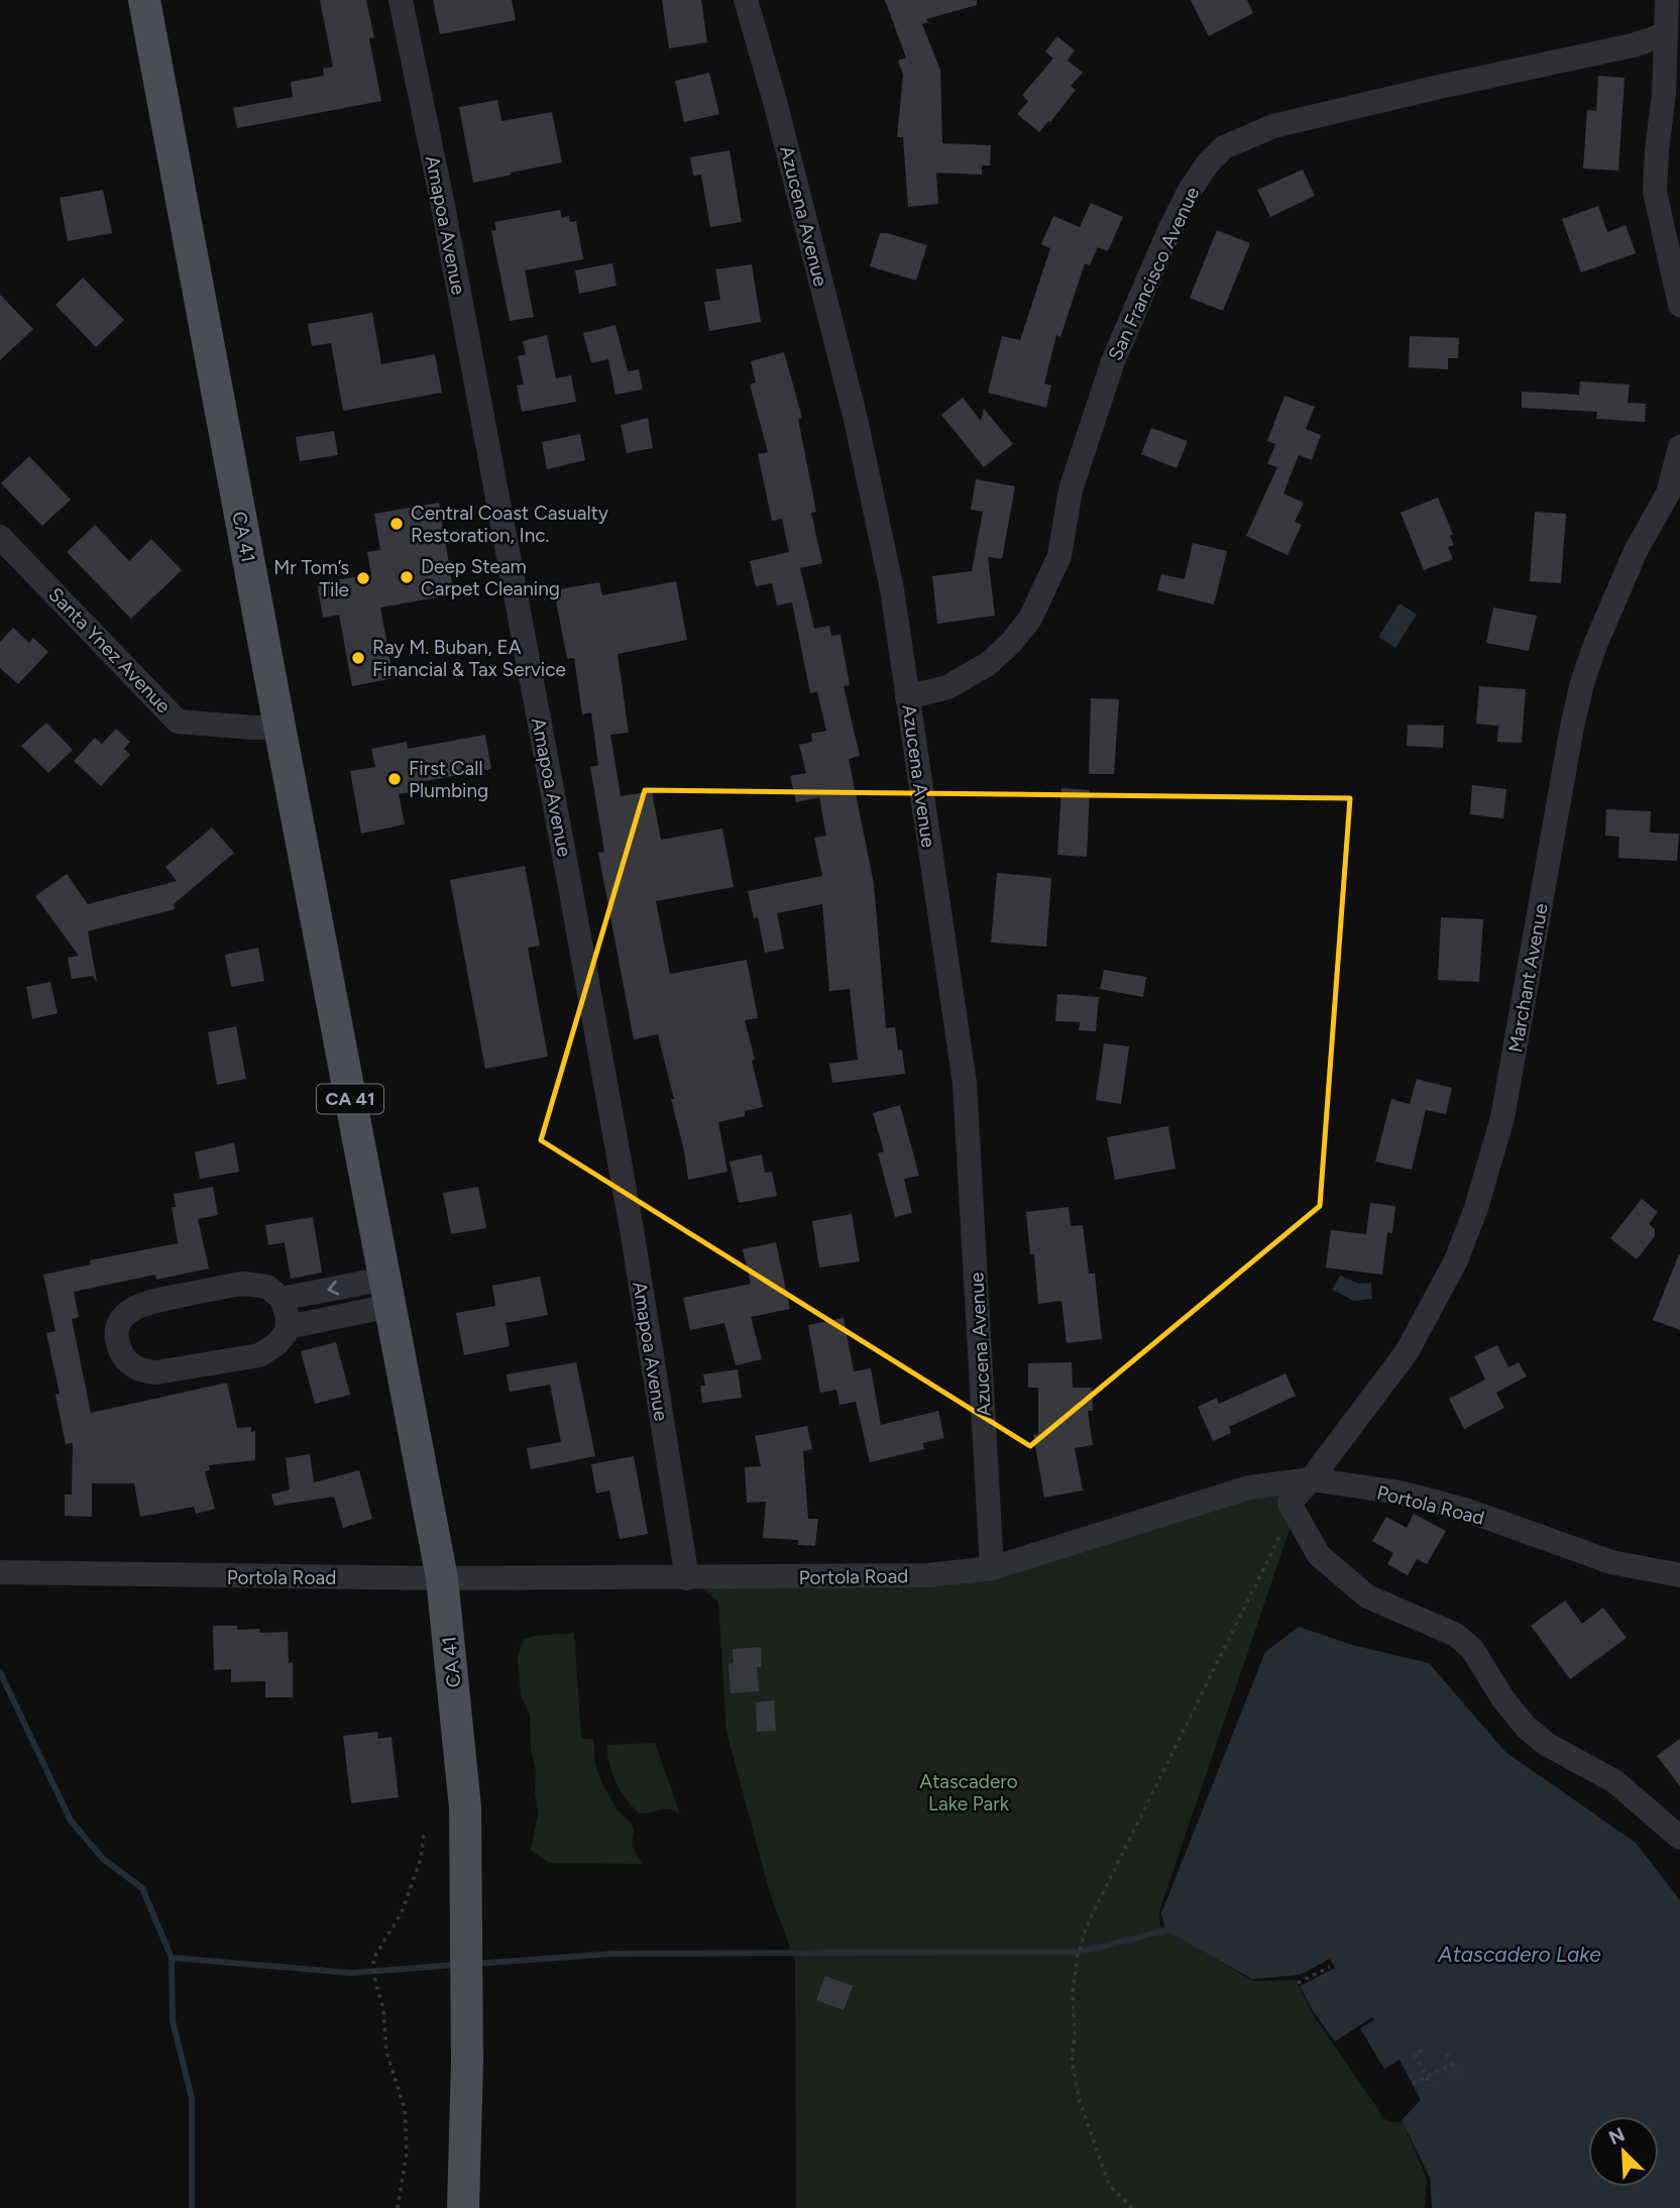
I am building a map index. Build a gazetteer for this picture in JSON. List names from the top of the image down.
{
  "streets": {
    "main road": ["CA 41"],
    "street": [
      "Azucena Avenue",
      "Amapoa Avenue",
      "San Francisco Avenue",
      "Santa Ynez Avenue",
      "Marchant Avenue",
      "Portola Road"
    ]
  },
  "crossings": [
    ["Azucena Avenue", "San Francisco Avenue"],
    ["Azucena Avenue", "Portola Road"],
    ["Amapoa Avenue", "Portola Road"],
    ["CA 41", "Santa Ynez Avenue"],
    ["CA 41", "Portola Road"],
    ["Marchant Avenue", "Portola Road"]
  ],
  "water": ["Atascadero Lake"],
  "parks": ["Atascadero Lake Park"],
  "places": [
    "Central Coast Casualty Restoration, Inc.",
    "Deep Steam Carpet Cleaning",
    "Mr Tom’s Tile",
    "Ray M. Buban, EA Financial & Tax Service",
    "First Call Plumbing"
  ],
  "north": "top left"
}
